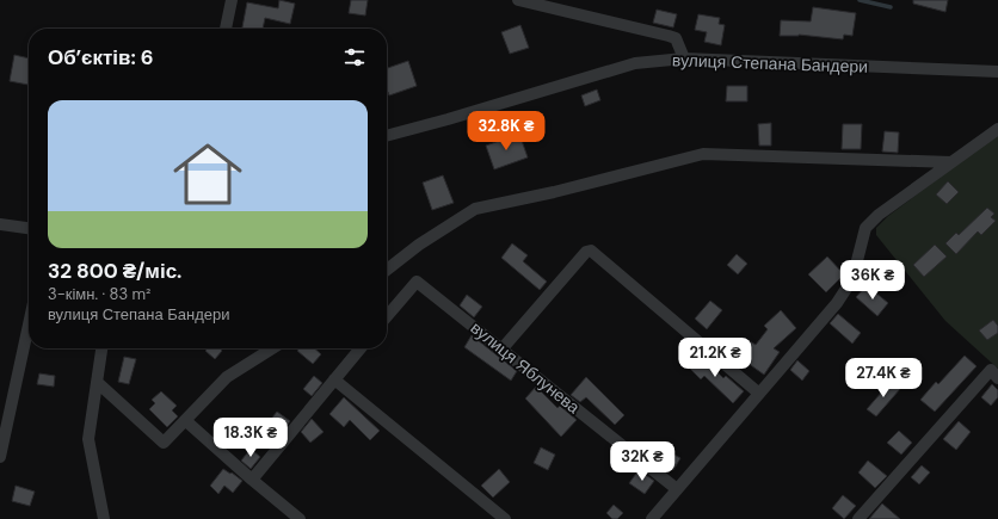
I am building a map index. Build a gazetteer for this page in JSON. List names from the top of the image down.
{
  "streets": {
    "street": ["вулиця Степана Бандери", "вулиця Яблунева"]
  },
  "page": {
    "heading": "Об’єктів: 6",
    "list": [
      {
        "name": "32 800 ₴/міс.",
        "note": "3-кімн. · 83 m² · вулиця Степана Бандери"
      }
    ],
    "price": [
      "32.8K ₴",
      "36K ₴",
      "21.2K ₴",
      "27.4K ₴",
      "18.3K ₴",
      "32K ₴"
    ]
  }
}
